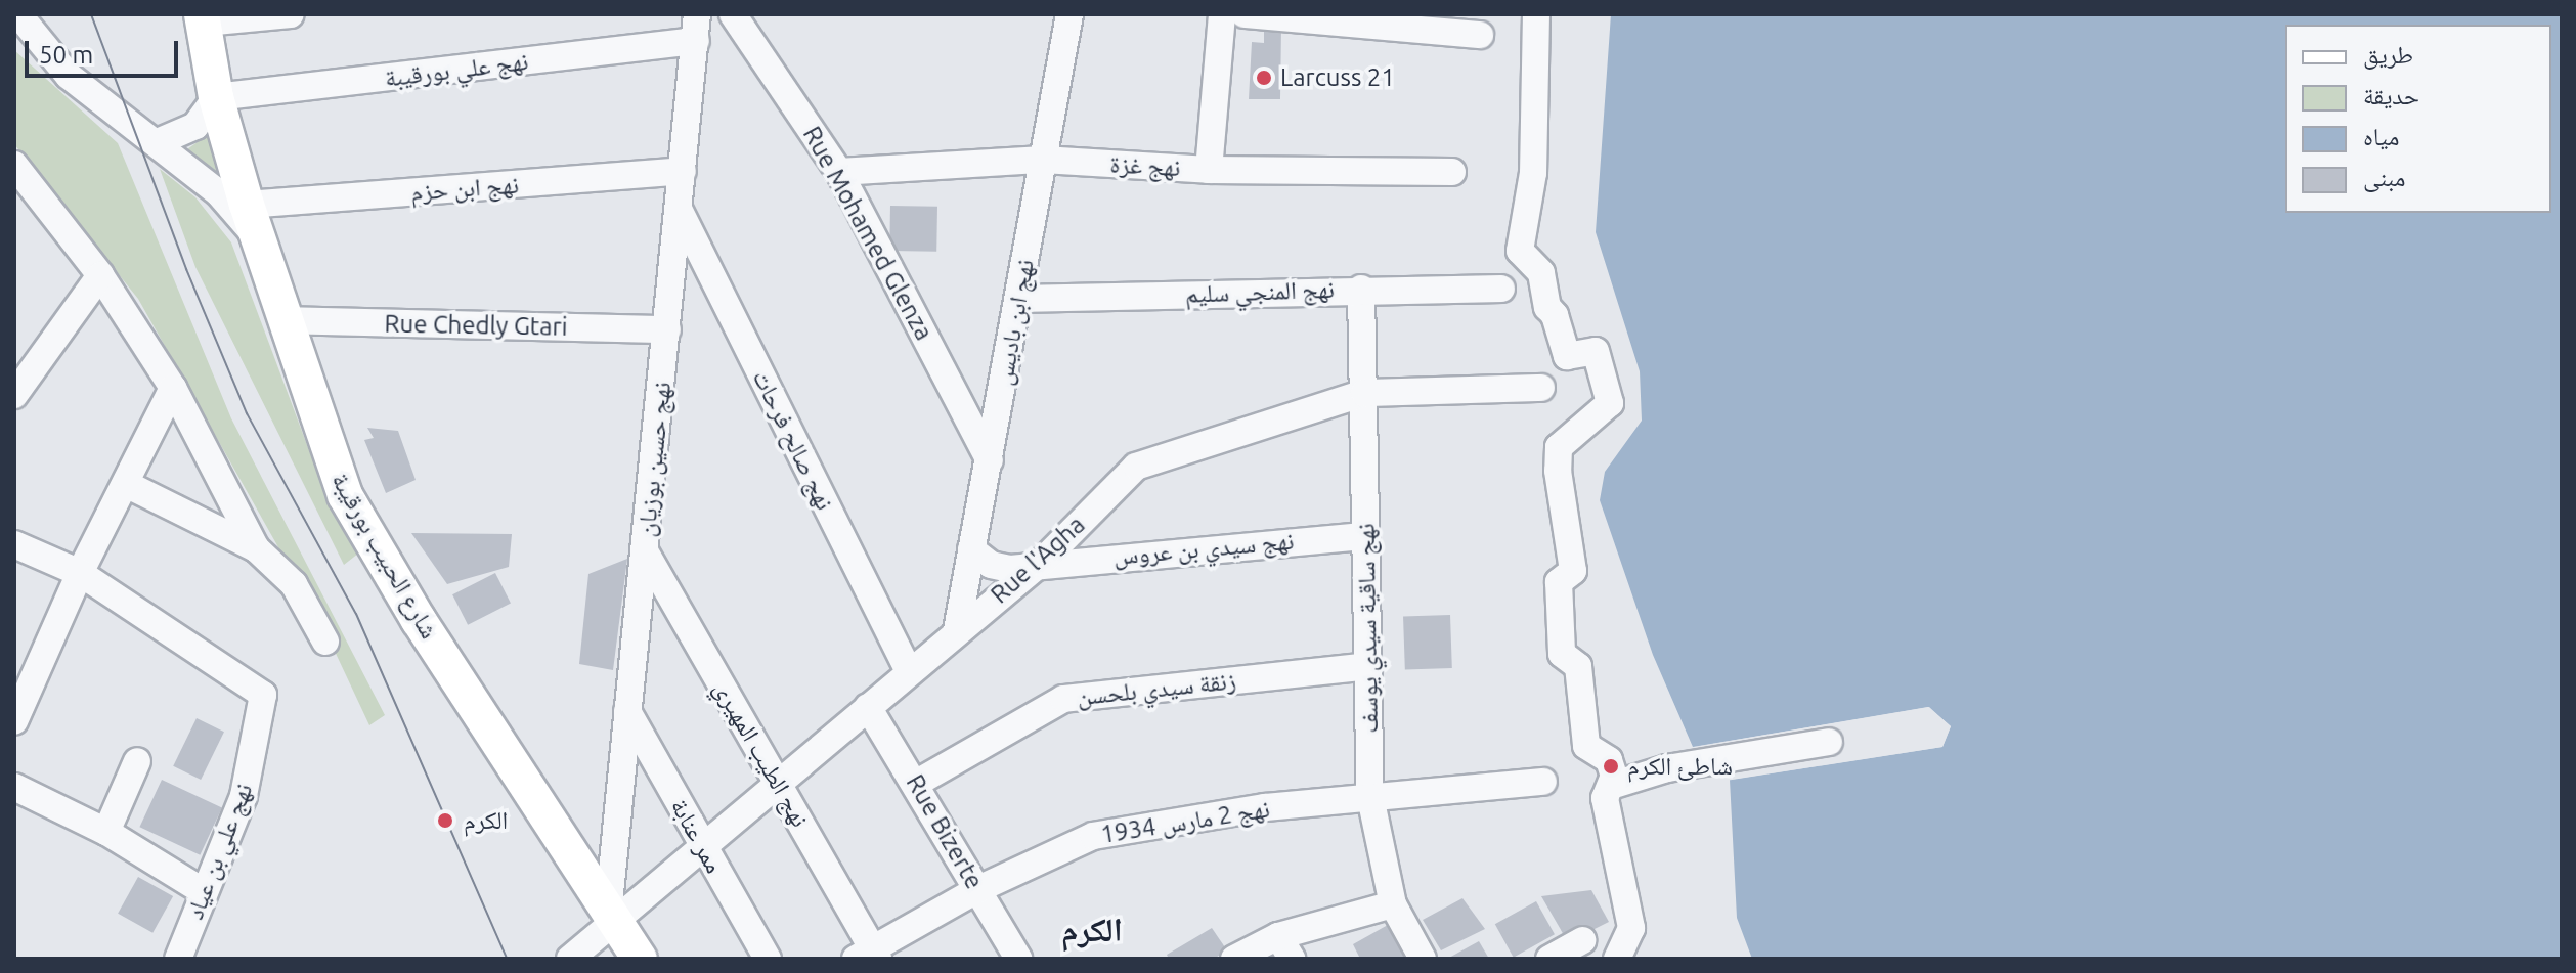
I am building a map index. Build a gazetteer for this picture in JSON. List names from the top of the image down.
{
  "streets": {
    "main road": ["شارع الحبيب بورقيبة"],
    "street": [
      "نهج علي بورقيبة",
      "نهج غزة",
      "نهج ابن حزم",
      "Rue Mohamed Glenza",
      "نهج المنجي سليم",
      "نهج ابن باديس",
      "Rue Chedly Gtari",
      "نهج صالح فرحات",
      "نهج حسين بوزيان",
      "نهج سيدي بن عروس",
      "Rue l'Agha",
      "نهج ساقية سيدي يوسف",
      "زنقة سيدي بلحسن",
      "نهج الطيب المهيري",
      "نهج 2 مارس 1934",
      "Rue Bizerte",
      "ممر عنابة",
      "نهج علي بن عياد"
    ]
  },
  "crossings": [
    ["نهج علي بورقيبة", "نهج حسين بوزيان"],
    ["نهج علي بورقيبة", "شارع الحبيب بورقيبة"],
    ["نهج غزة", "Rue Mohamed Glenza"],
    ["نهج غزة", "نهج ابن باديس"],
    ["نهج ابن حزم", "نهج حسين بوزيان"],
    ["نهج ابن حزم", "شارع الحبيب بورقيبة"],
    ["Rue Mohamed Glenza", "نهج ابن باديس"],
    ["نهج المنجي سليم", "نهج ابن باديس"],
    ["نهج المنجي سليم", "نهج ساقية سيدي يوسف"],
    ["نهج ابن باديس", "نهج سيدي بن عروس"],
    ["نهج ابن باديس", "Rue l'Agha"],
    ["Rue Chedly Gtari", "نهج حسين بوزيان"],
    ["Rue Chedly Gtari", "شارع الحبيب بورقيبة"],
    ["نهج صالح فرحات", "نهج حسين بوزيان"],
    ["نهج صالح فرحات", "Rue l'Agha"],
    ["نهج حسين بوزيان", "شارع الحبيب بورقيبة"],
    ["نهج حسين بوزيان", "Rue l'Agha"],
    ["نهج حسين بوزيان", "نهج الطيب المهيري"],
    ["نهج حسين بوزيان", "ممر عنابة"],
    ["نهج سيدي بن عروس", "Rue l'Agha"],
    ["نهج سيدي بن عروس", "نهج ساقية سيدي يوسف"],
    ["شارع الحبيب بورقيبة", "Rue l'Agha"],
    ["Rue l'Agha", "نهج ساقية سيدي يوسف"],
    ["Rue l'Agha", "نهج الطيب المهيري"],
    ["Rue l'Agha", "Rue Bizerte"],
    ["Rue l'Agha", "ممر عنابة"],
    ["نهج ساقية سيدي يوسف", "زنقة سيدي بلحسن"],
    ["نهج ساقية سيدي يوسف", "نهج 2 مارس 1934"],
    ["زنقة سيدي بلحسن", "Rue Bizerte"],
    ["نهج الطيب المهيري", "نهج 2 مارس 1934"],
    ["نهج 2 مارس 1934", "Rue Bizerte"]
  ],
  "districts": ["الكرم"],
  "places": ["Larcuss 21", "شاطئ الکرم", "الكرم"],
  "legend": [
    "طريق",
    "حديقة",
    "مياه",
    "مبنى"
  ],
  "scale_bar": "50 m"
}
